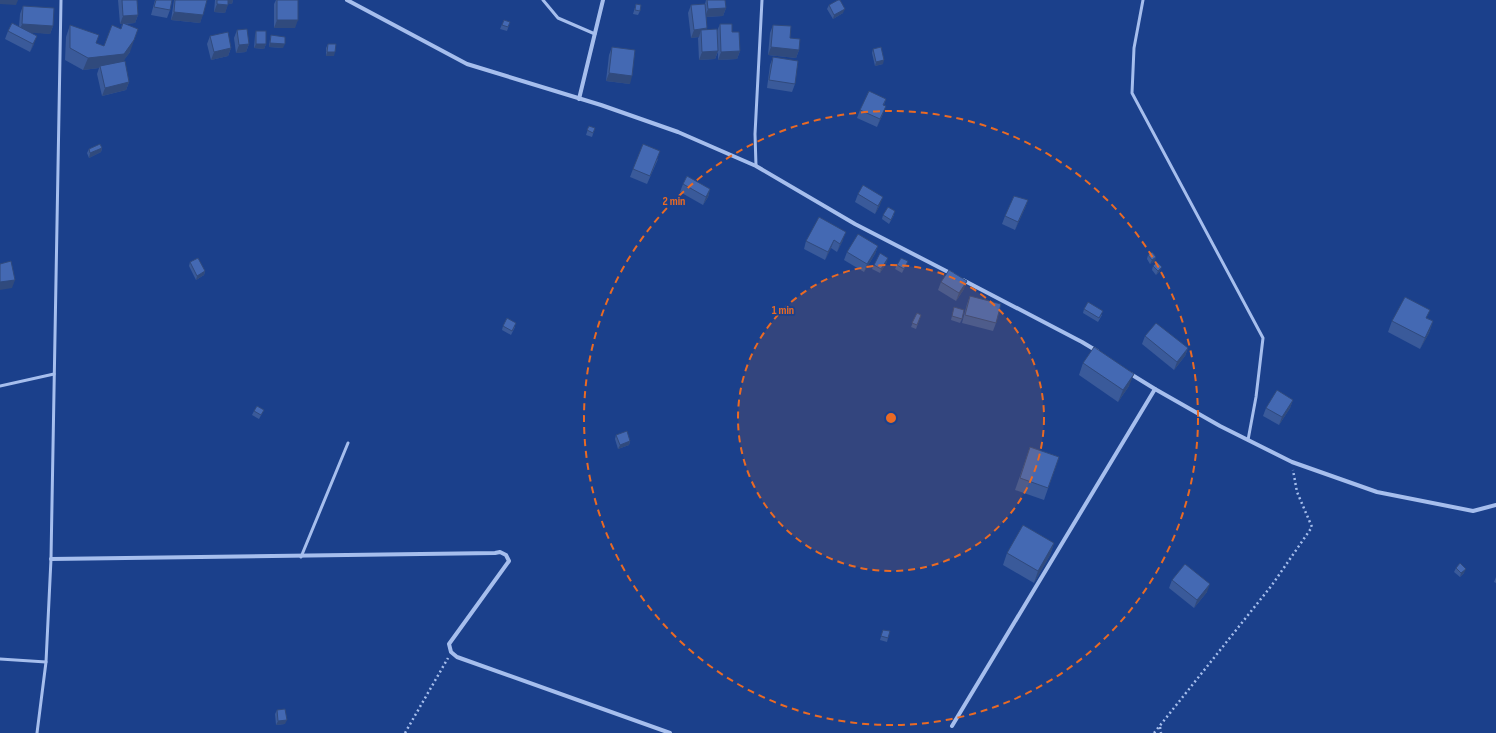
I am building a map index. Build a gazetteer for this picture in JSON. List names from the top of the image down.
{
  "rings": ["2 min", "1 min"]
}
